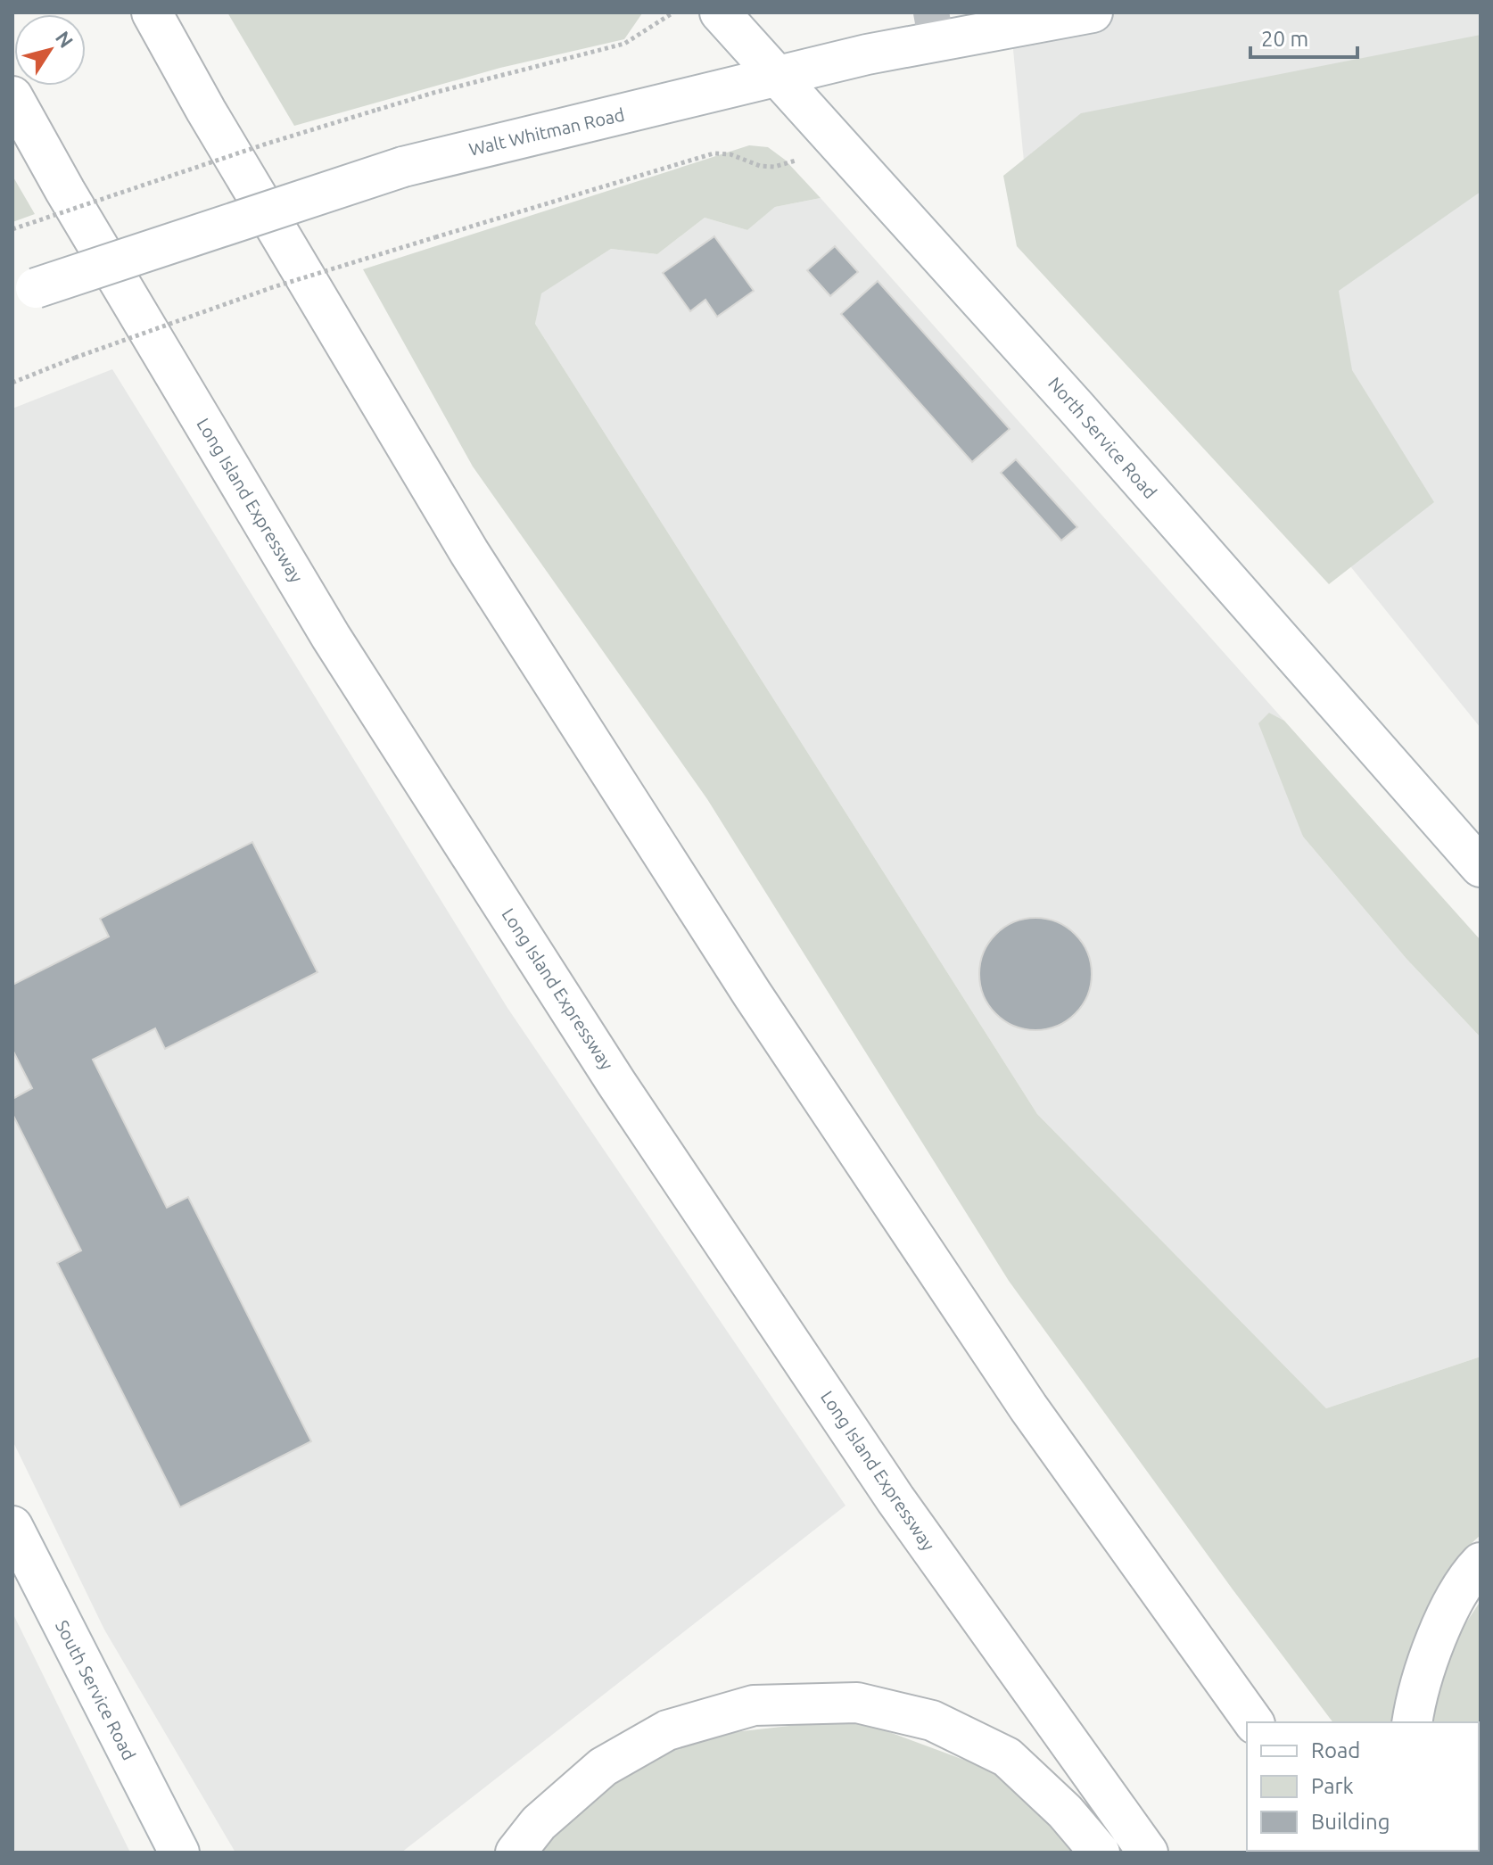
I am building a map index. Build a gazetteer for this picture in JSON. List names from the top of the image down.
{
  "streets": {
    "main road": [
      "Walt Whitman Road",
      "North Service Road",
      "Long Island Expressway",
      "South Service Road"
    ]
  },
  "crossings": [
    ["Walt Whitman Road", "North Service Road"]
  ],
  "legend": ["Road", "Park", "Building"],
  "scale_bar": "20 m",
  "north": "top right"
}
